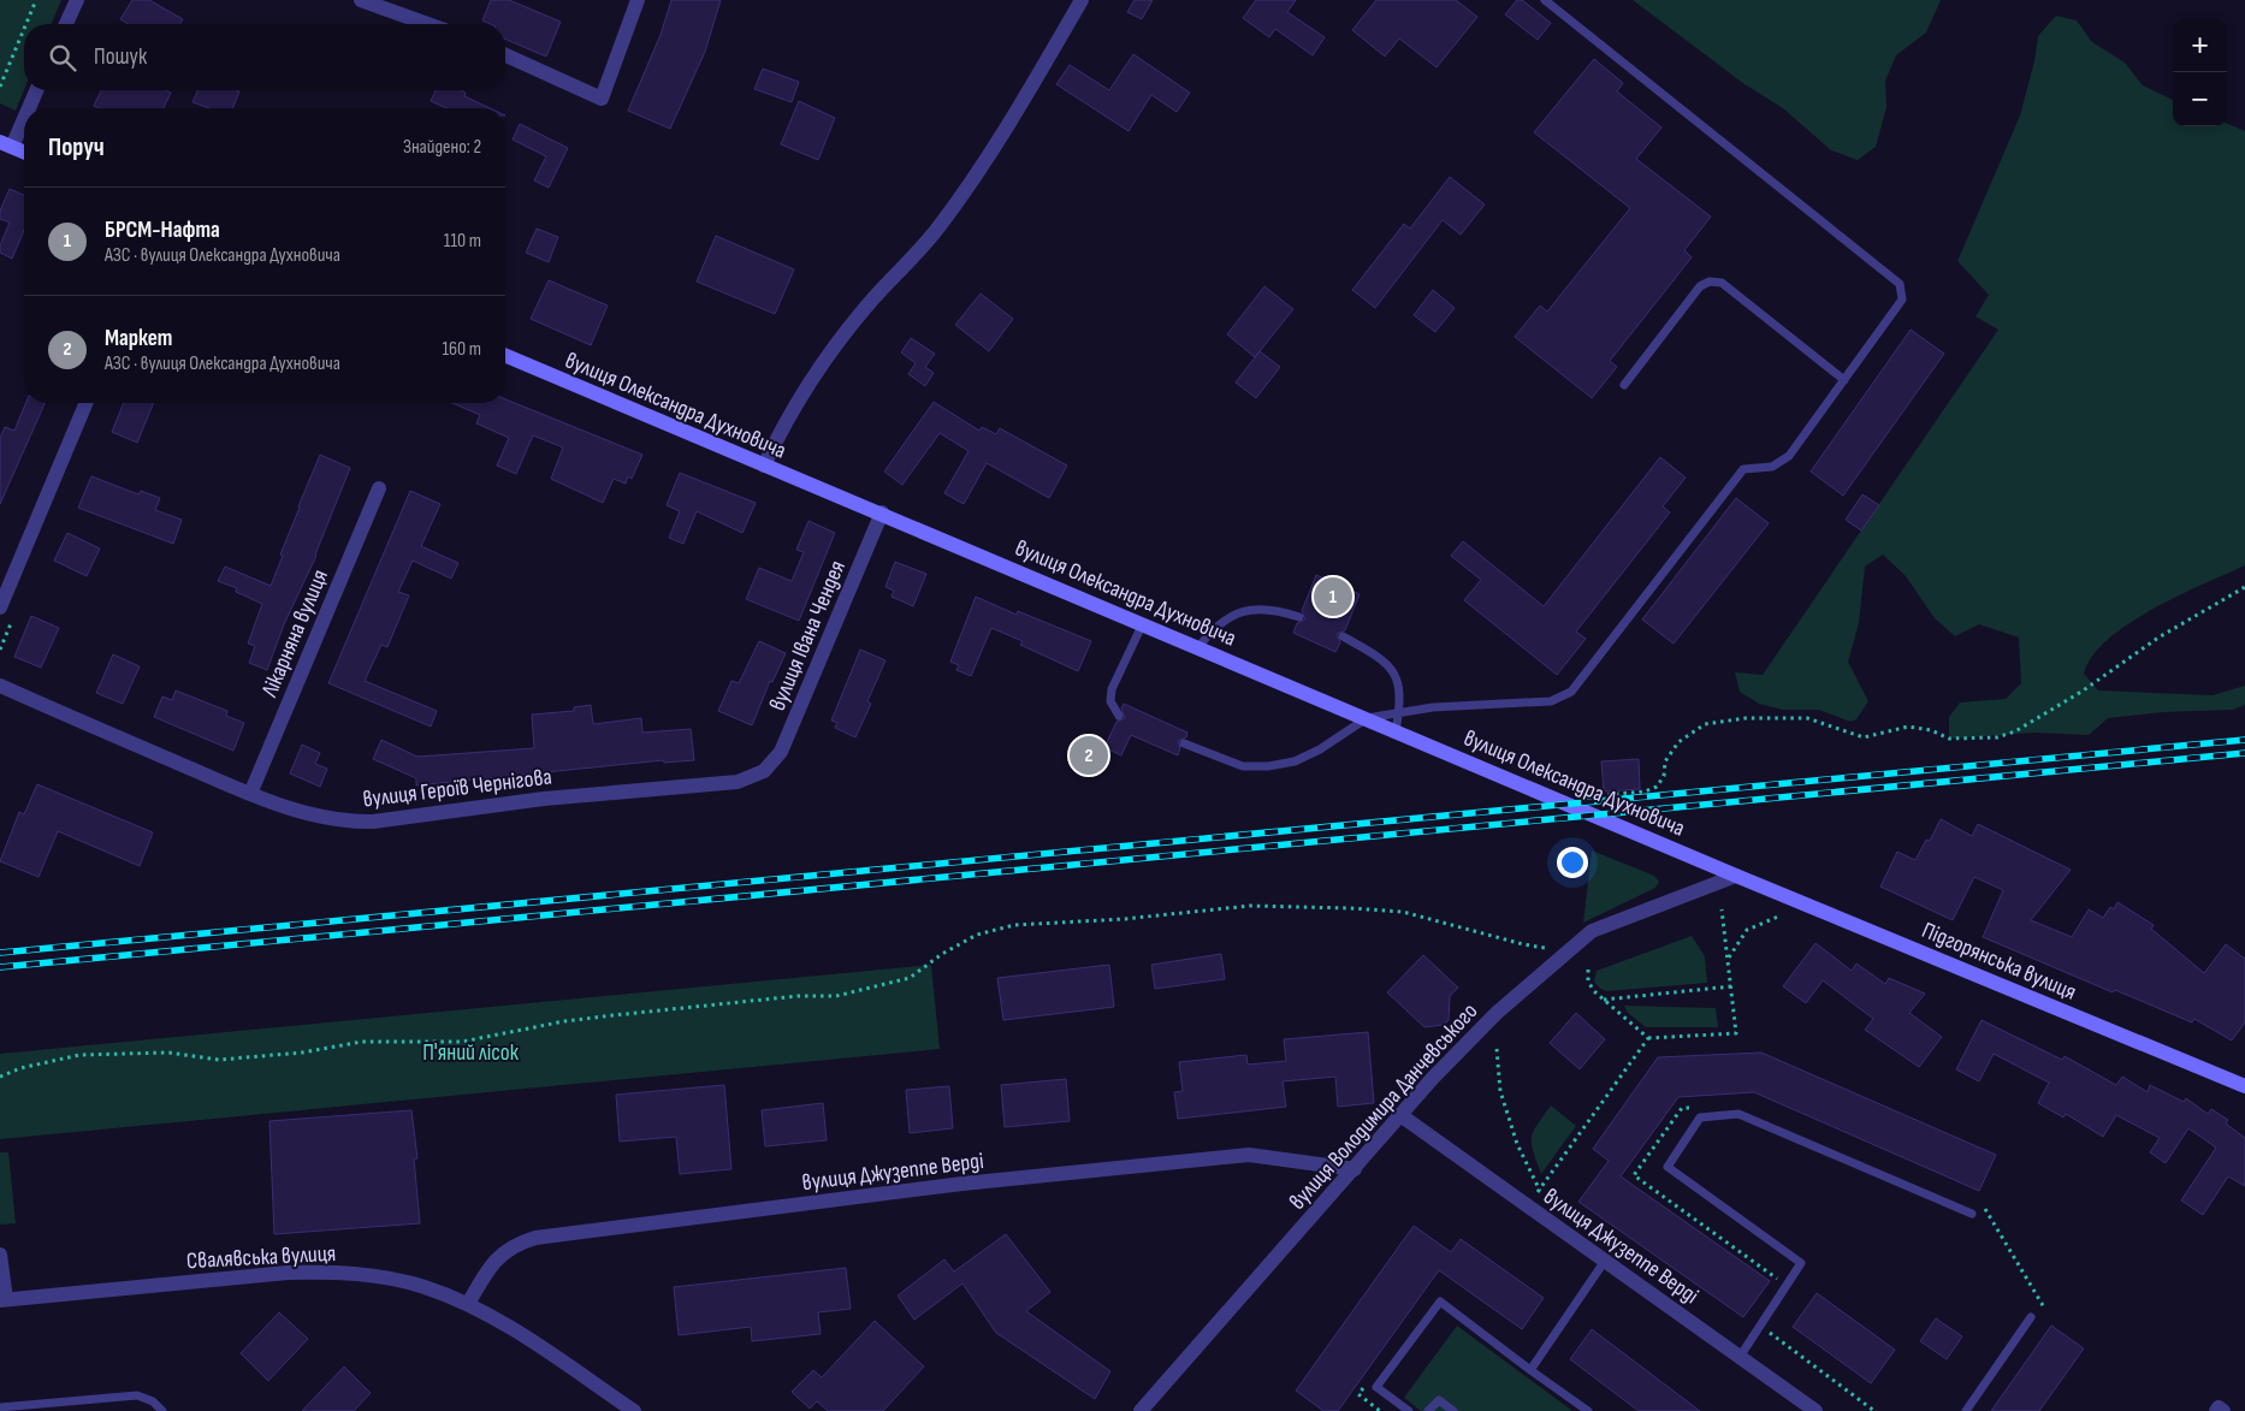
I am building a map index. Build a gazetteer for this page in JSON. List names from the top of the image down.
{
  "streets": {
    "main road": ["вулиця Олександра Духновича", "Підгорянська вулиця"],
    "street": [
      "Лікарняна вулиця",
      "вулиця Івана Чендея",
      "вулиця Героїв Чернігова",
      "вулиця Володимира Данчевського",
      "вулиця Джузеппе Верді",
      "Свалявська вулиця"
    ]
  },
  "crossings": [
    ["вулиця Олександра Духновича", "вулиця Івана Чендея"],
    ["вулиця Олександра Духновича", "Підгорянська вулиця"],
    ["вулиця Олександра Духновича", "вулиця Володимира Данчевського"],
    ["Лікарняна вулиця", "вулиця Героїв Чернігова"],
    ["вулиця Івана Чендея", "вулиця Героїв Чернігова"],
    ["Підгорянська вулиця", "вулиця Володимира Данчевського"],
    ["вулиця Володимира Данчевського", "вулиця Джузеппе Верді"],
    ["вулиця Джузеппе Верді", "Свалявська вулиця"]
  ],
  "parks": ["П'яний лісок"],
  "page": {
    "map_buttons": ["+", "−"],
    "search": "Пошук",
    "heading": ["Поруч", "Знайдено: 2"],
    "list": [
      {
        "mark": "1",
        "name": "БРСМ-Нафта",
        "note": "АЗС · вулиця Олександра Духновича",
        "value": "110 m"
      },
      {
        "mark": "2",
        "name": "Маркет",
        "note": "АЗС · вулиця Олександра Духновича",
        "value": "160 m"
      }
    ],
    "pins": ["1", "2"]
  }
}
